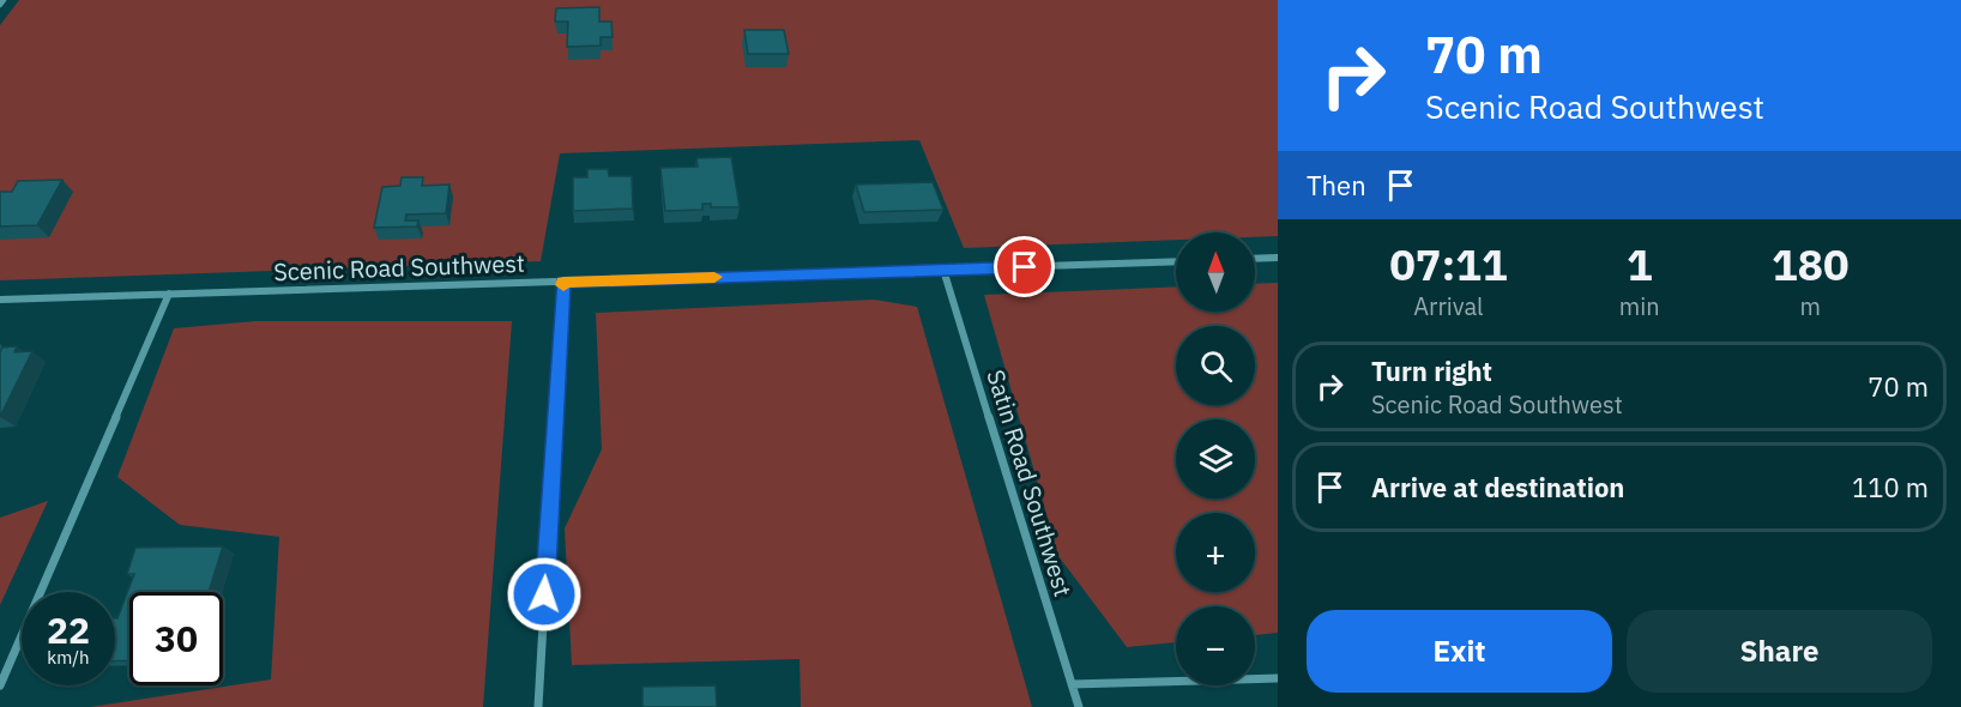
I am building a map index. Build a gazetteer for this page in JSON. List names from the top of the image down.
{
  "streets": {
    "street": ["Scenic Road Southwest", "Satin Road Southwest"]
  },
  "crossings": [
    ["Scenic Road Southwest", "Satin Road Southwest"]
  ],
  "north": "top",
  "page": {
    "turn": ["70 m", "Scenic Road Southwest"],
    "then": "Then",
    "eta": [
      "07:11",
      "Arrival",
      "1",
      "min",
      "180",
      "m"
    ],
    "map_buttons": ["+", "−"],
    "list": [
      {
        "name": "Turn right",
        "note": "Scenic Road Southwest",
        "value": "70 m"
      },
      {
        "name": "Arrive at destination",
        "value": "110 m"
      }
    ],
    "speed": "22 km/h",
    "limit": "30",
    "buttons": ["Exit", "Share"]
  }
}
